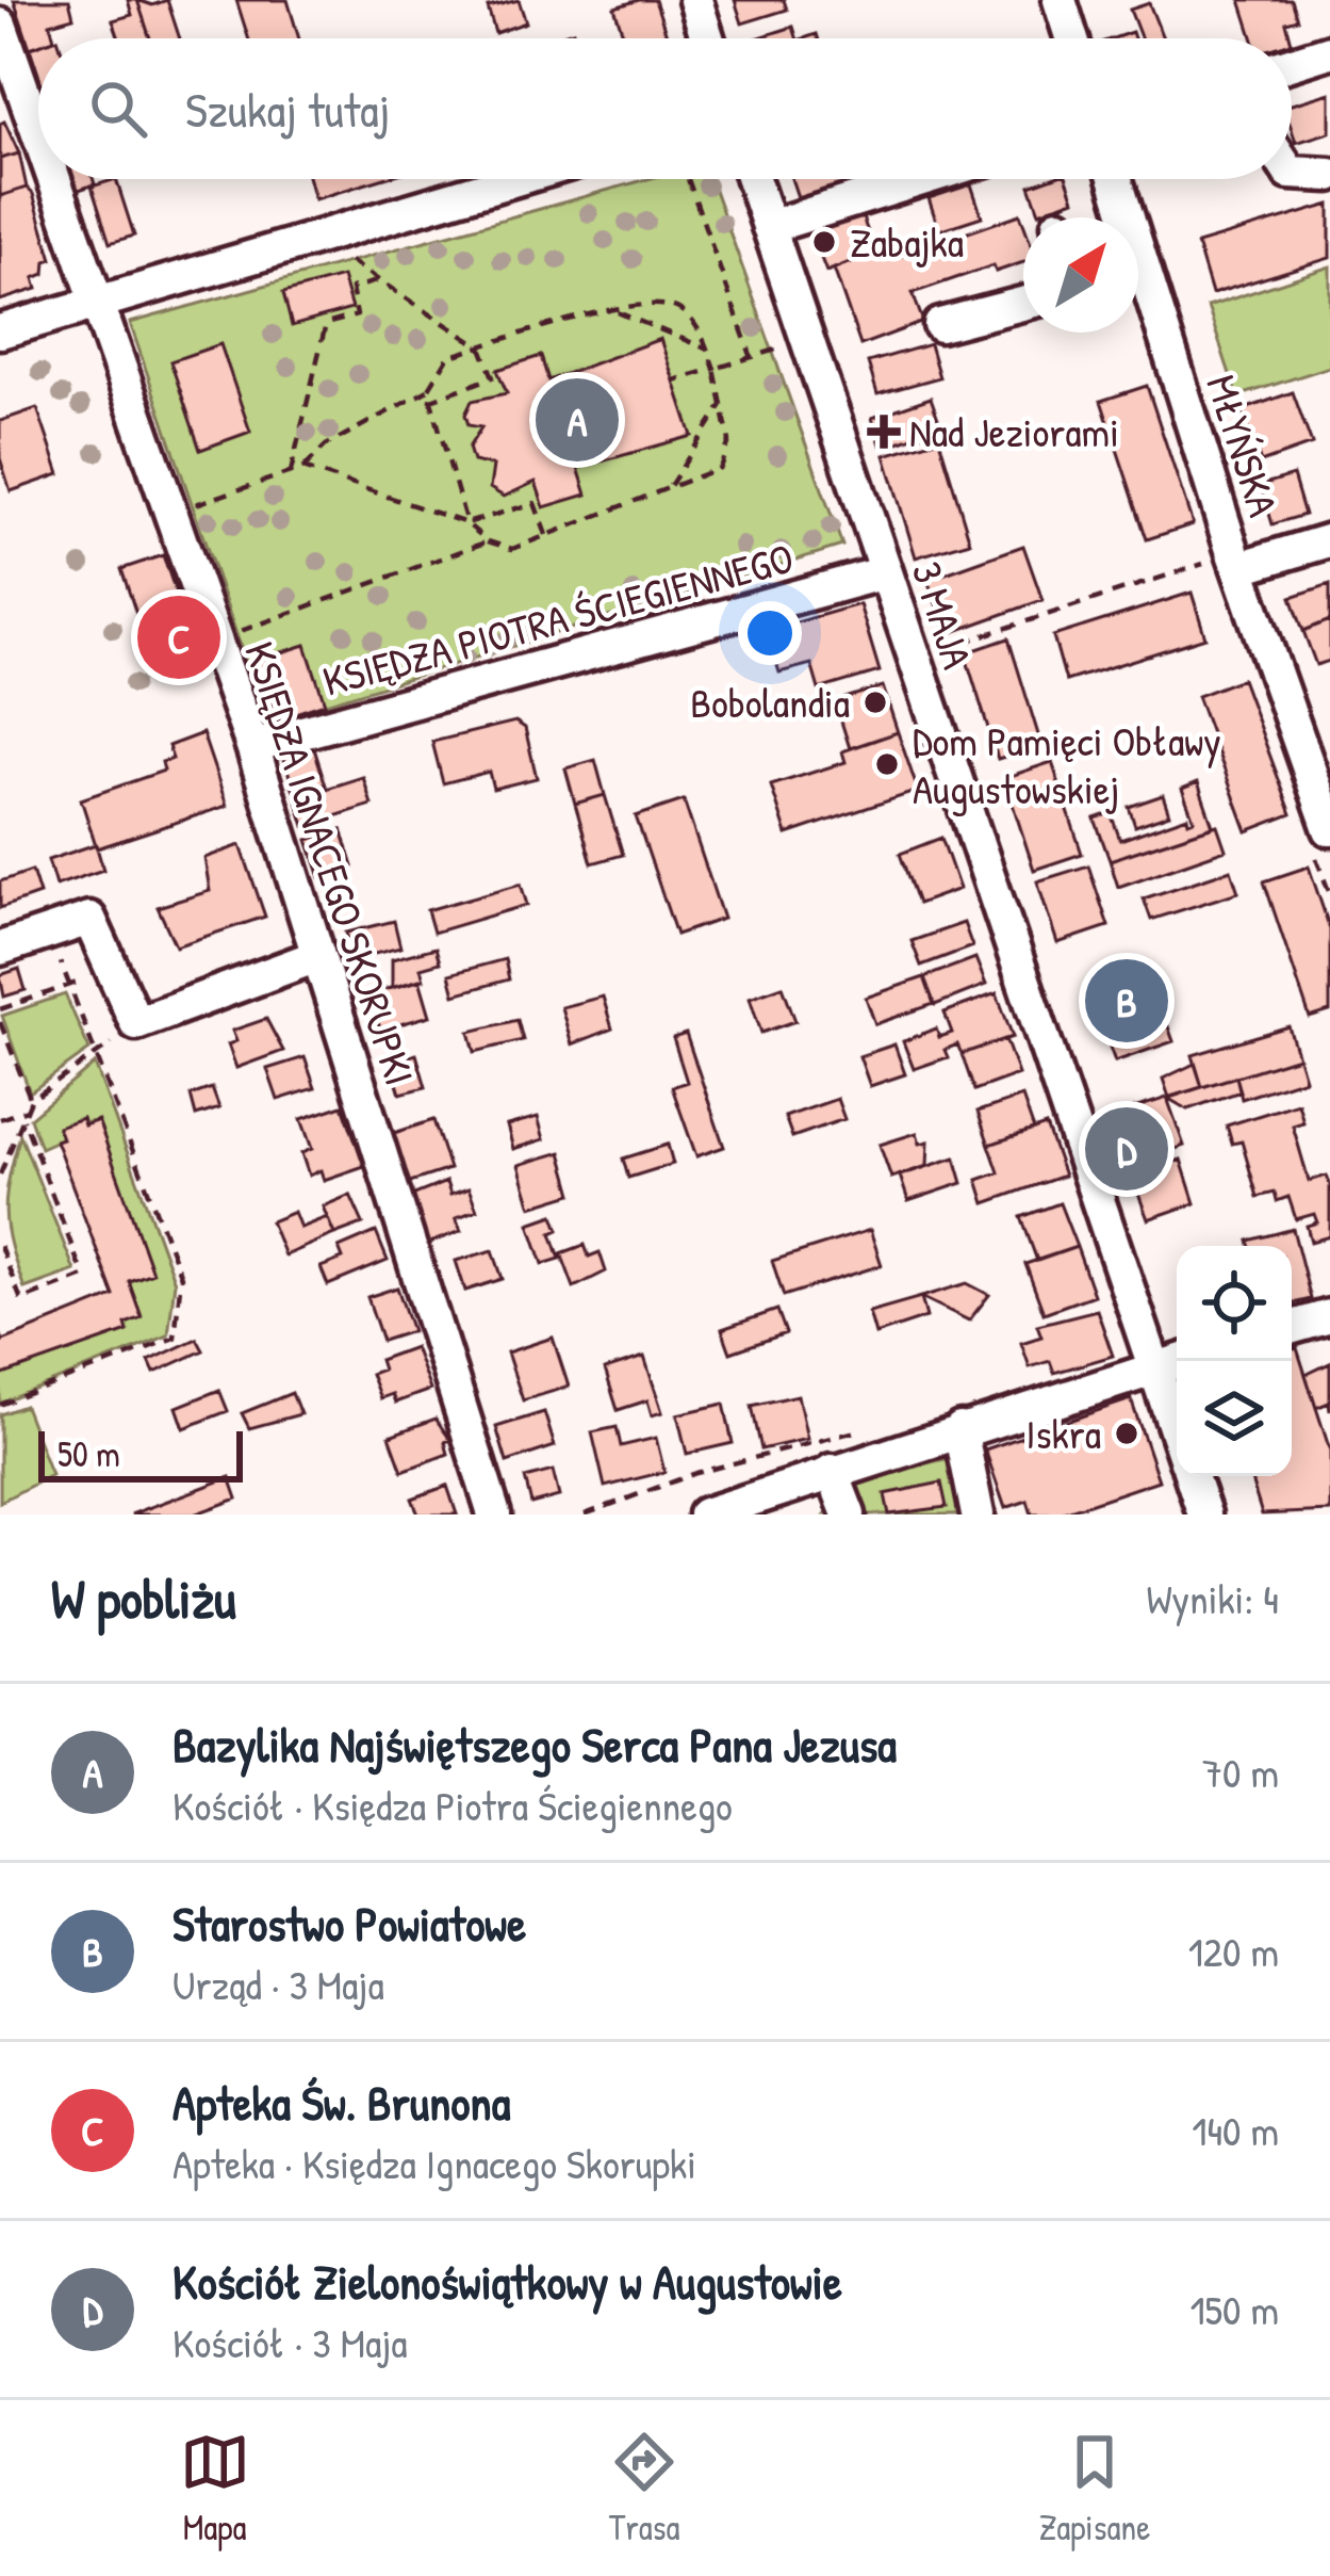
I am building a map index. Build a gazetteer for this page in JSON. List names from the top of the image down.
{
  "streets": {
    "street": [
      "MŁYŃSKA",
      "3 MAJA",
      "KSIĘDZA PIOTRA ŚCIEGIENNEGO",
      "KSIĘDZA IGNACEGO SKORUPKI"
    ]
  },
  "crossings": [
    ["3 MAJA", "KSIĘDZA PIOTRA ŚCIEGIENNEGO"],
    ["KSIĘDZA PIOTRA ŚCIEGIENNEGO", "KSIĘDZA IGNACEGO SKORUPKI"]
  ],
  "places": {
    "other": [
      "Zabajka",
      "Bobolandia",
      "Dom Pamięci Obławy Augustowskiej",
      "Iskra"
    ],
    "health": ["Nad Jeziorami"]
  },
  "scale_bar": "50 m",
  "north": "top right",
  "page": {
    "search": "Szukaj tutaj",
    "pins": [
      "A",
      "C",
      "B",
      "D"
    ],
    "scale": "50 m",
    "heading": ["W pobliżu", "Wyniki: 4"],
    "list": [
      {
        "mark": "A",
        "name": "Bazylika Najświętszego Serca Pana Jezusa",
        "note": "Kościół · Księdza Piotra Ściegiennego",
        "value": "70 m"
      },
      {
        "mark": "B",
        "name": "Starostwo Powiatowe",
        "note": "Urząd · 3 Maja",
        "value": "120 m"
      },
      {
        "mark": "C",
        "name": "Apteka Św. Brunona",
        "note": "Apteka · Księdza Ignacego Skorupki",
        "value": "140 m"
      },
      {
        "mark": "D",
        "name": "Kościół Zielonoświątkowy w Augustowie",
        "note": "Kościół · 3 Maja",
        "value": "150 m"
      }
    ],
    "nav": ["Mapa", "Trasa", "Zapisane"]
  }
}
